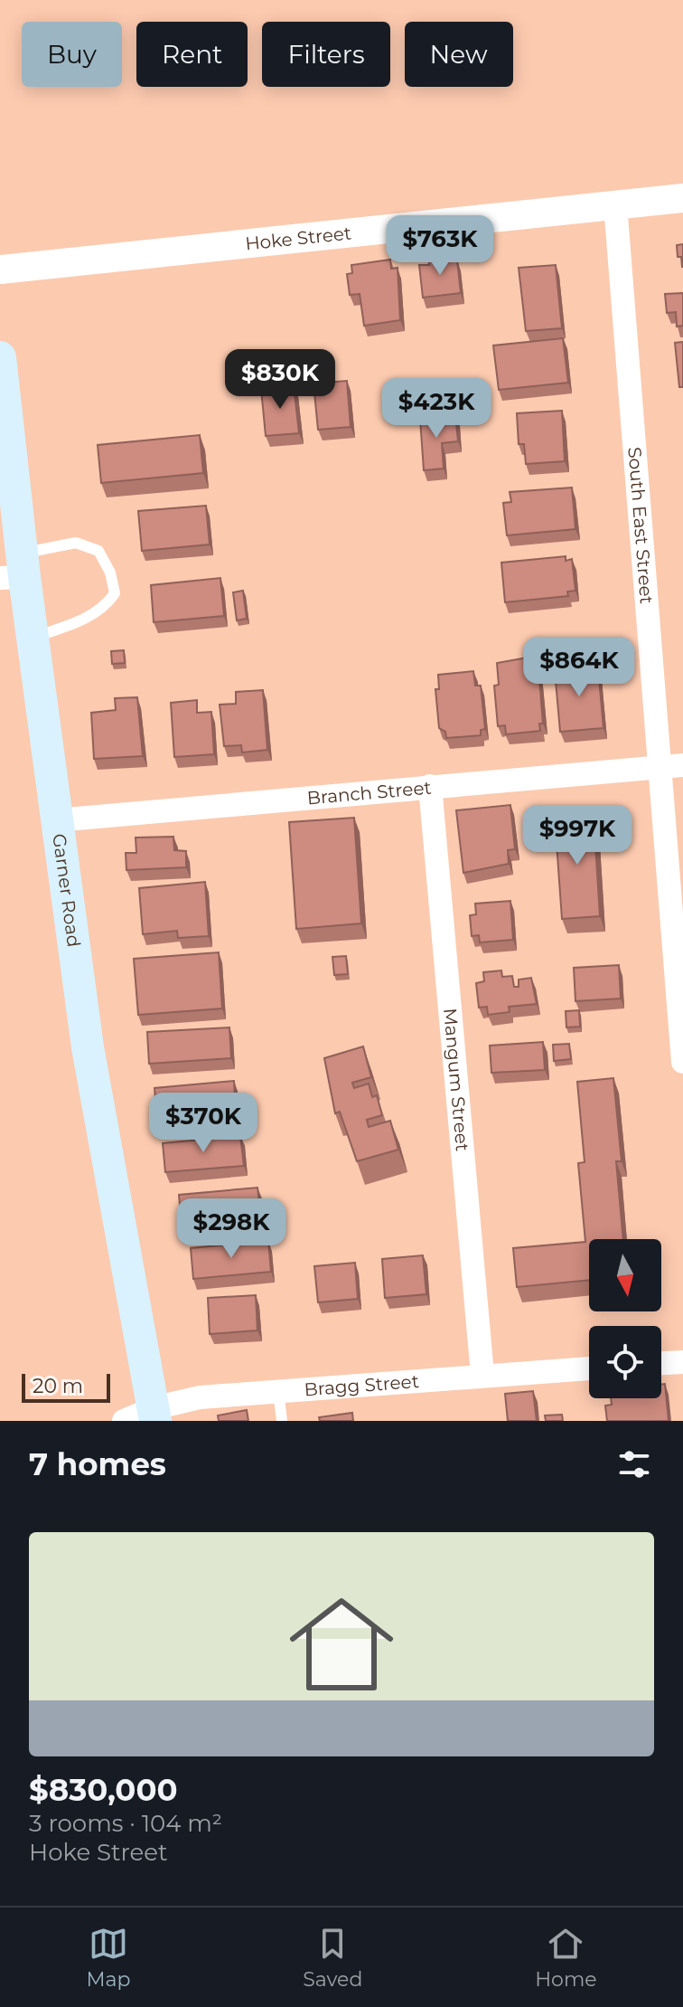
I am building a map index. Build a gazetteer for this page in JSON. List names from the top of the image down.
{
  "streets": {
    "main road": ["Garner Road"],
    "street": [
      "Hoke Street",
      "South East Street",
      "Branch Street",
      "Mangum Street",
      "Bragg Street"
    ]
  },
  "crossings": [
    ["Hoke Street", "South East Street"],
    ["South East Street", "Branch Street"],
    ["Branch Street", "Garner Road"],
    ["Branch Street", "Mangum Street"],
    ["Garner Road", "Bragg Street"],
    ["Mangum Street", "Bragg Street"]
  ],
  "scale_bar": "20 m",
  "north": "bottom",
  "page": {
    "chip": [
      "Buy",
      "Rent",
      "Filters",
      "New"
    ],
    "price": [
      "$763K",
      "$830K",
      "$423K",
      "$864K",
      "$997K",
      "$370K",
      "$298K"
    ],
    "scale": "20 m",
    "heading": "7 homes",
    "list": [
      {
        "name": "$830,000",
        "note": "3 rooms · 104 m² · Hoke Street"
      }
    ],
    "tabs": ["Map", "Saved", "Home"]
  }
}
